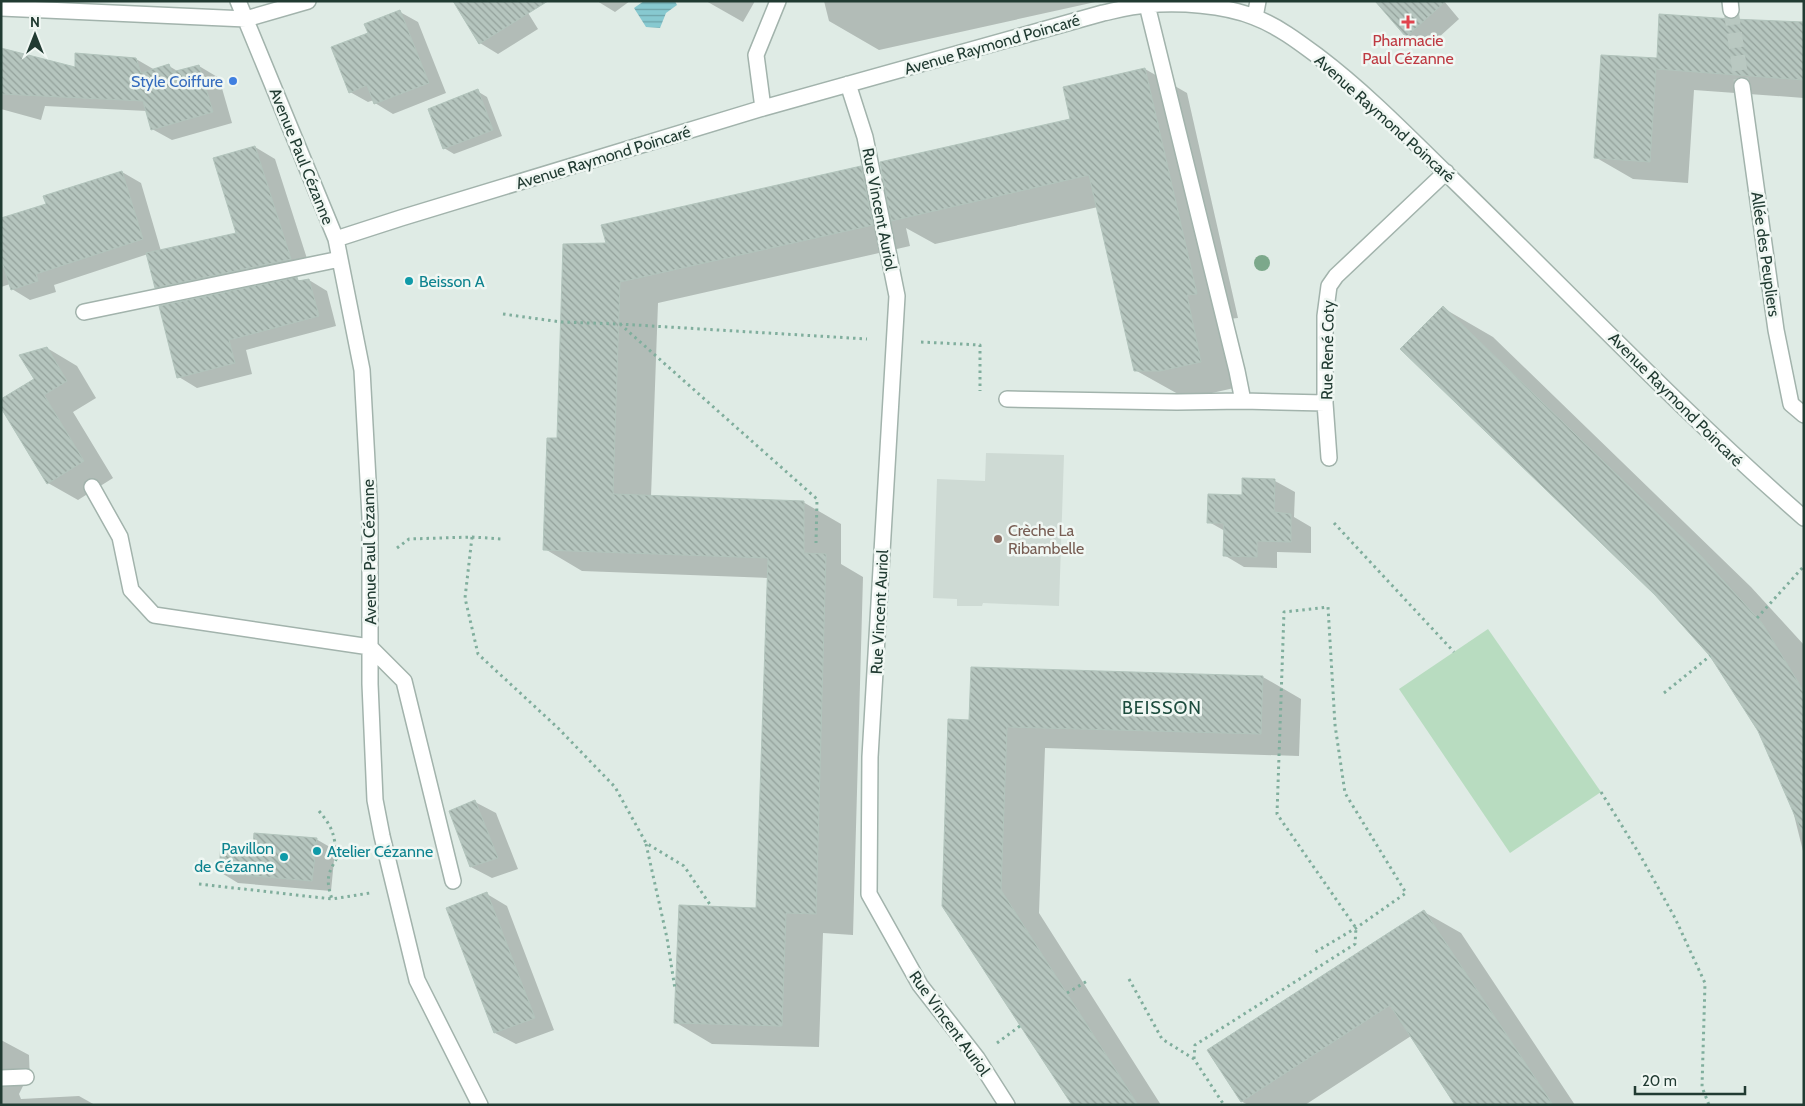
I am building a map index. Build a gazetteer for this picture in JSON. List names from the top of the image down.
{
  "streets": {
    "street": [
      "Avenue Raymond Poincaré",
      "Avenue Paul Cézanne",
      "Rue Vincent Auriol",
      "Allée des Peupliers",
      "Rue René Coty"
    ]
  },
  "crossings": [
    ["Avenue Raymond Poincaré", "Avenue Paul Cézanne"],
    ["Avenue Raymond Poincaré", "Rue Vincent Auriol"],
    ["Avenue Raymond Poincaré", "Rue René Coty"]
  ],
  "districts": ["BEISSON"],
  "places": {
    "health": ["Pharmacie Paul Cézanne"],
    "other": [
      "Style Coiffure",
      "Beisson A",
      "Crèche La Ribambelle",
      "Atelier Cézanne",
      "Pavillon de Cézanne"
    ]
  },
  "scale_bar": "20 m",
  "north": "top"
}
